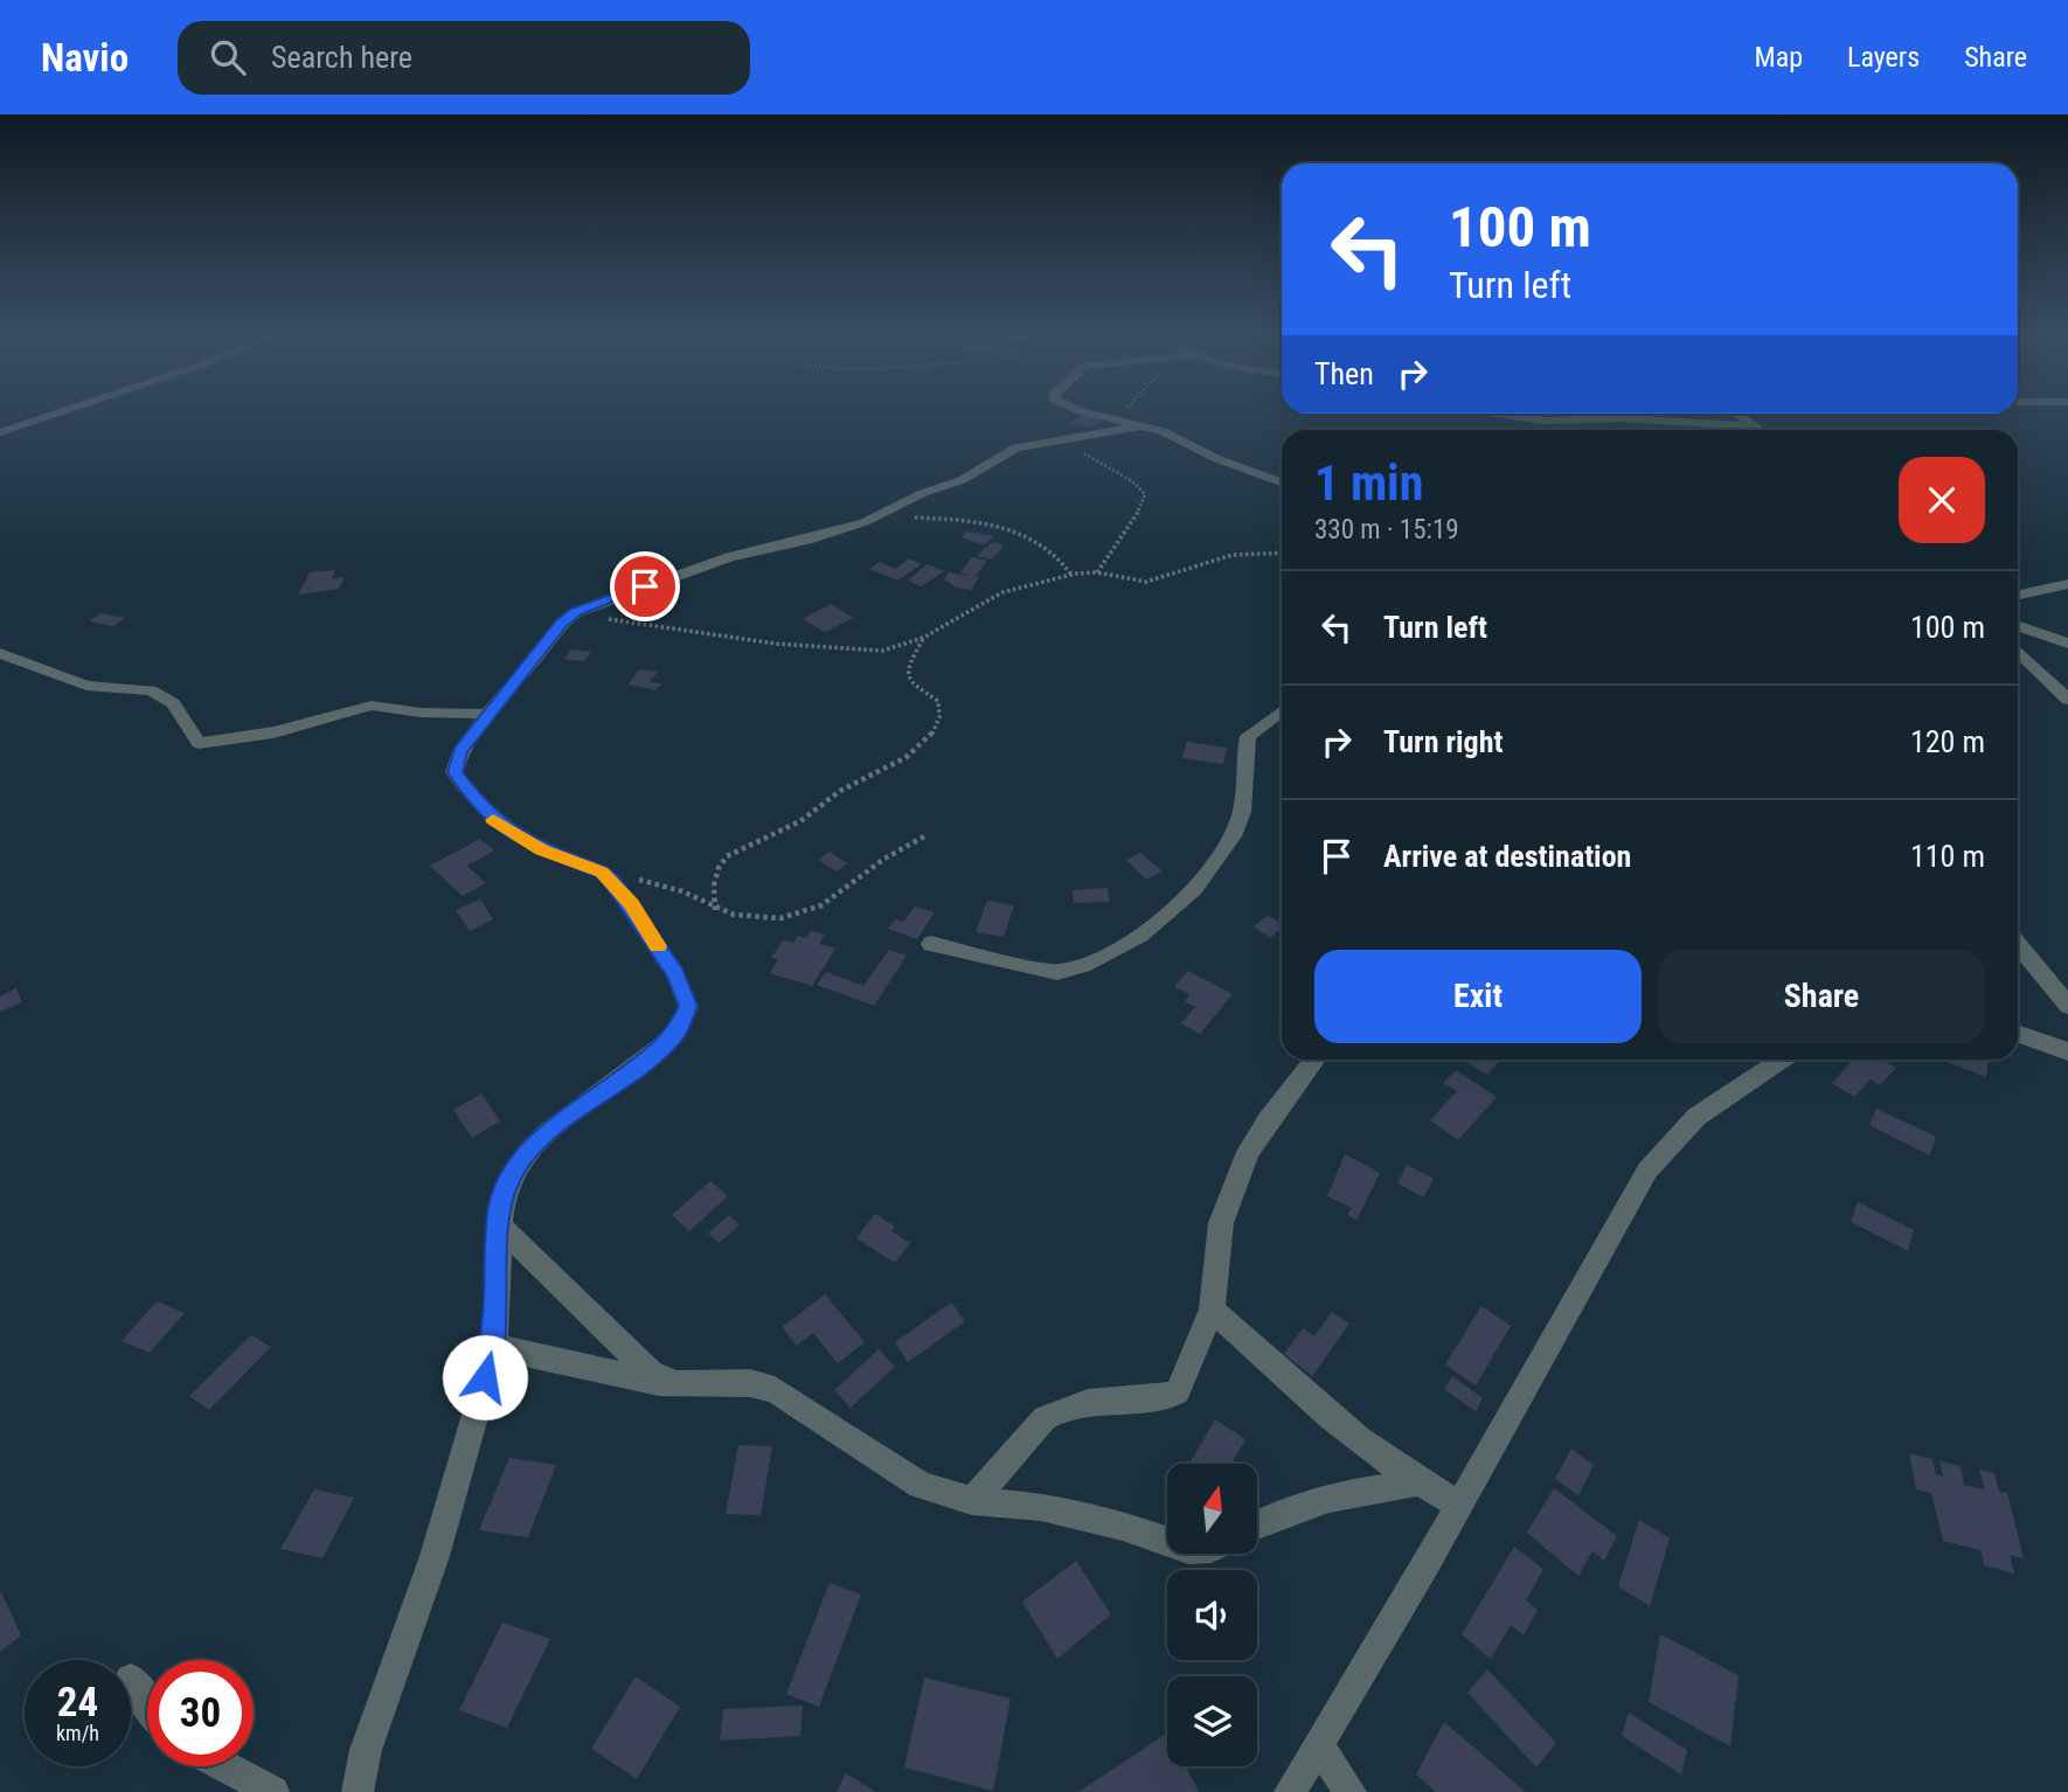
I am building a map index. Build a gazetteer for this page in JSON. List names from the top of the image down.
{
  "north": "top",
  "page": {
    "header": "Navio",
    "search": "Search here",
    "nav": ["Map", "Layers", "Share"],
    "turn": ["100 m", "Turn left"],
    "then": "Then",
    "heading": ["1 min", "330 m · 15:19"],
    "list": [
      {
        "name": "Turn left",
        "value": "100 m"
      },
      {
        "name": "Turn right",
        "value": "120 m"
      },
      {
        "name": "Arrive at destination",
        "value": "110 m"
      }
    ],
    "buttons": ["Exit", "Share"],
    "speed": "24 km/h",
    "limit": "30"
  }
}
